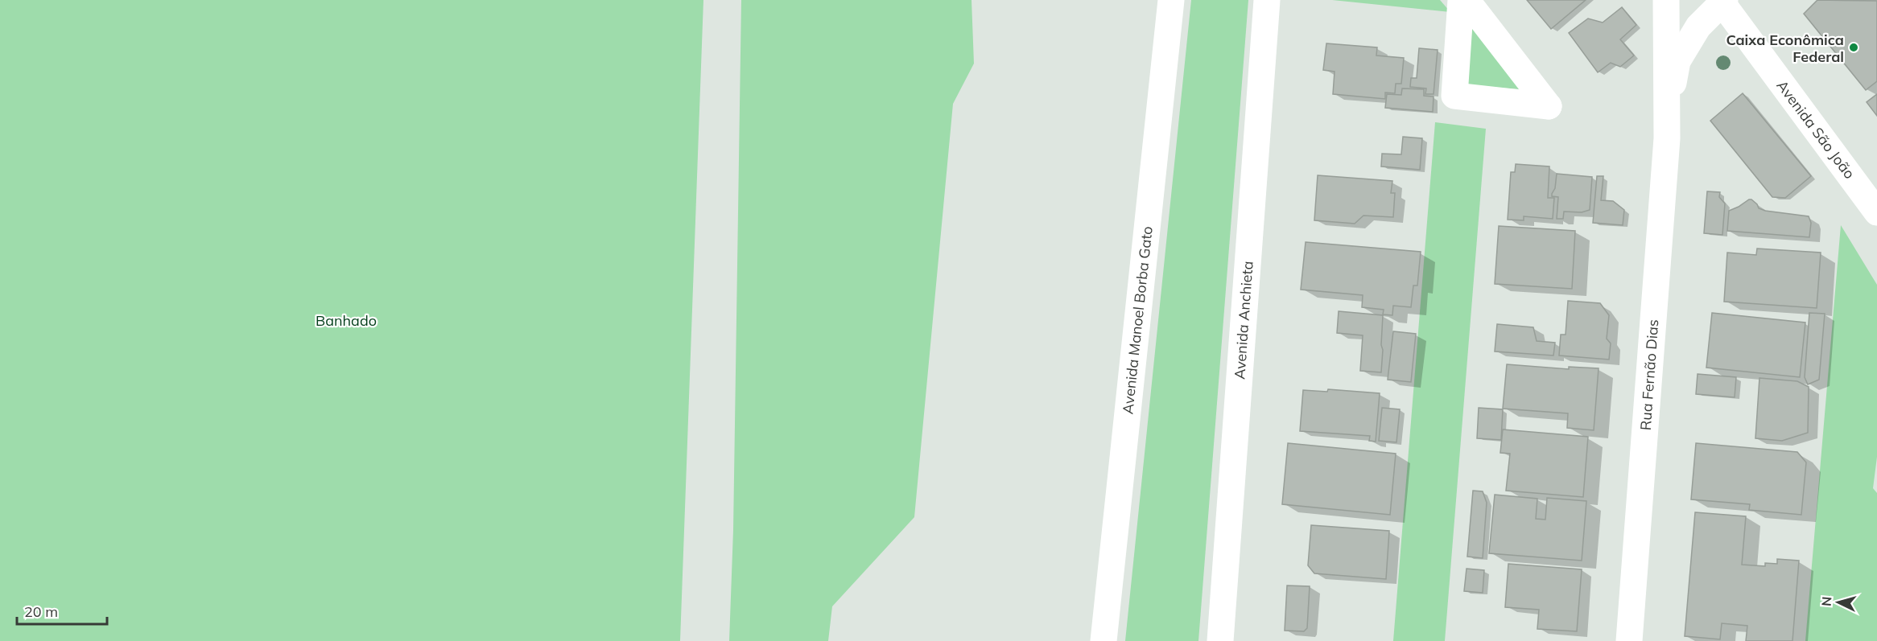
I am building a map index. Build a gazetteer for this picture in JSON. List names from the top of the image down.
{
  "streets": {
    "main road": [
      "Avenida São João",
      "Avenida Manoel Borba Gato",
      "Avenida Anchieta",
      "Rua Fernão Dias"
    ]
  },
  "crossings": [
    ["Avenida São João", "Rua Fernão Dias"]
  ],
  "parks": ["Banhado"],
  "places": ["Caixa Econômica Federal"],
  "scale_bar": "20 m",
  "north": "left"
}
